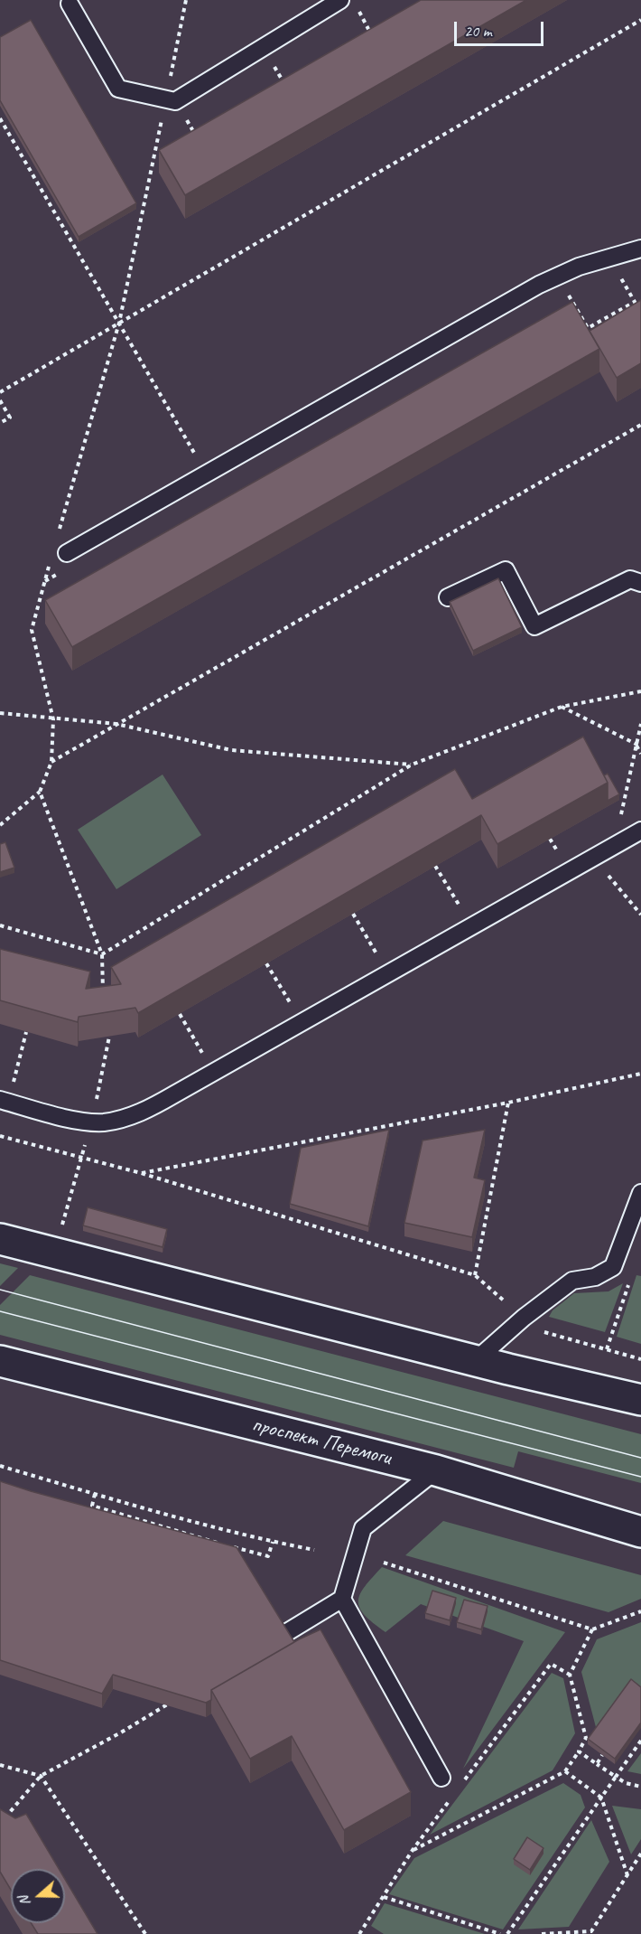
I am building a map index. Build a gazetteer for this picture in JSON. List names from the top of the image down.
{
  "streets": {
    "main road": ["проспект Перемоги"]
  },
  "scale_bar": "20 m",
  "north": "left"
}
